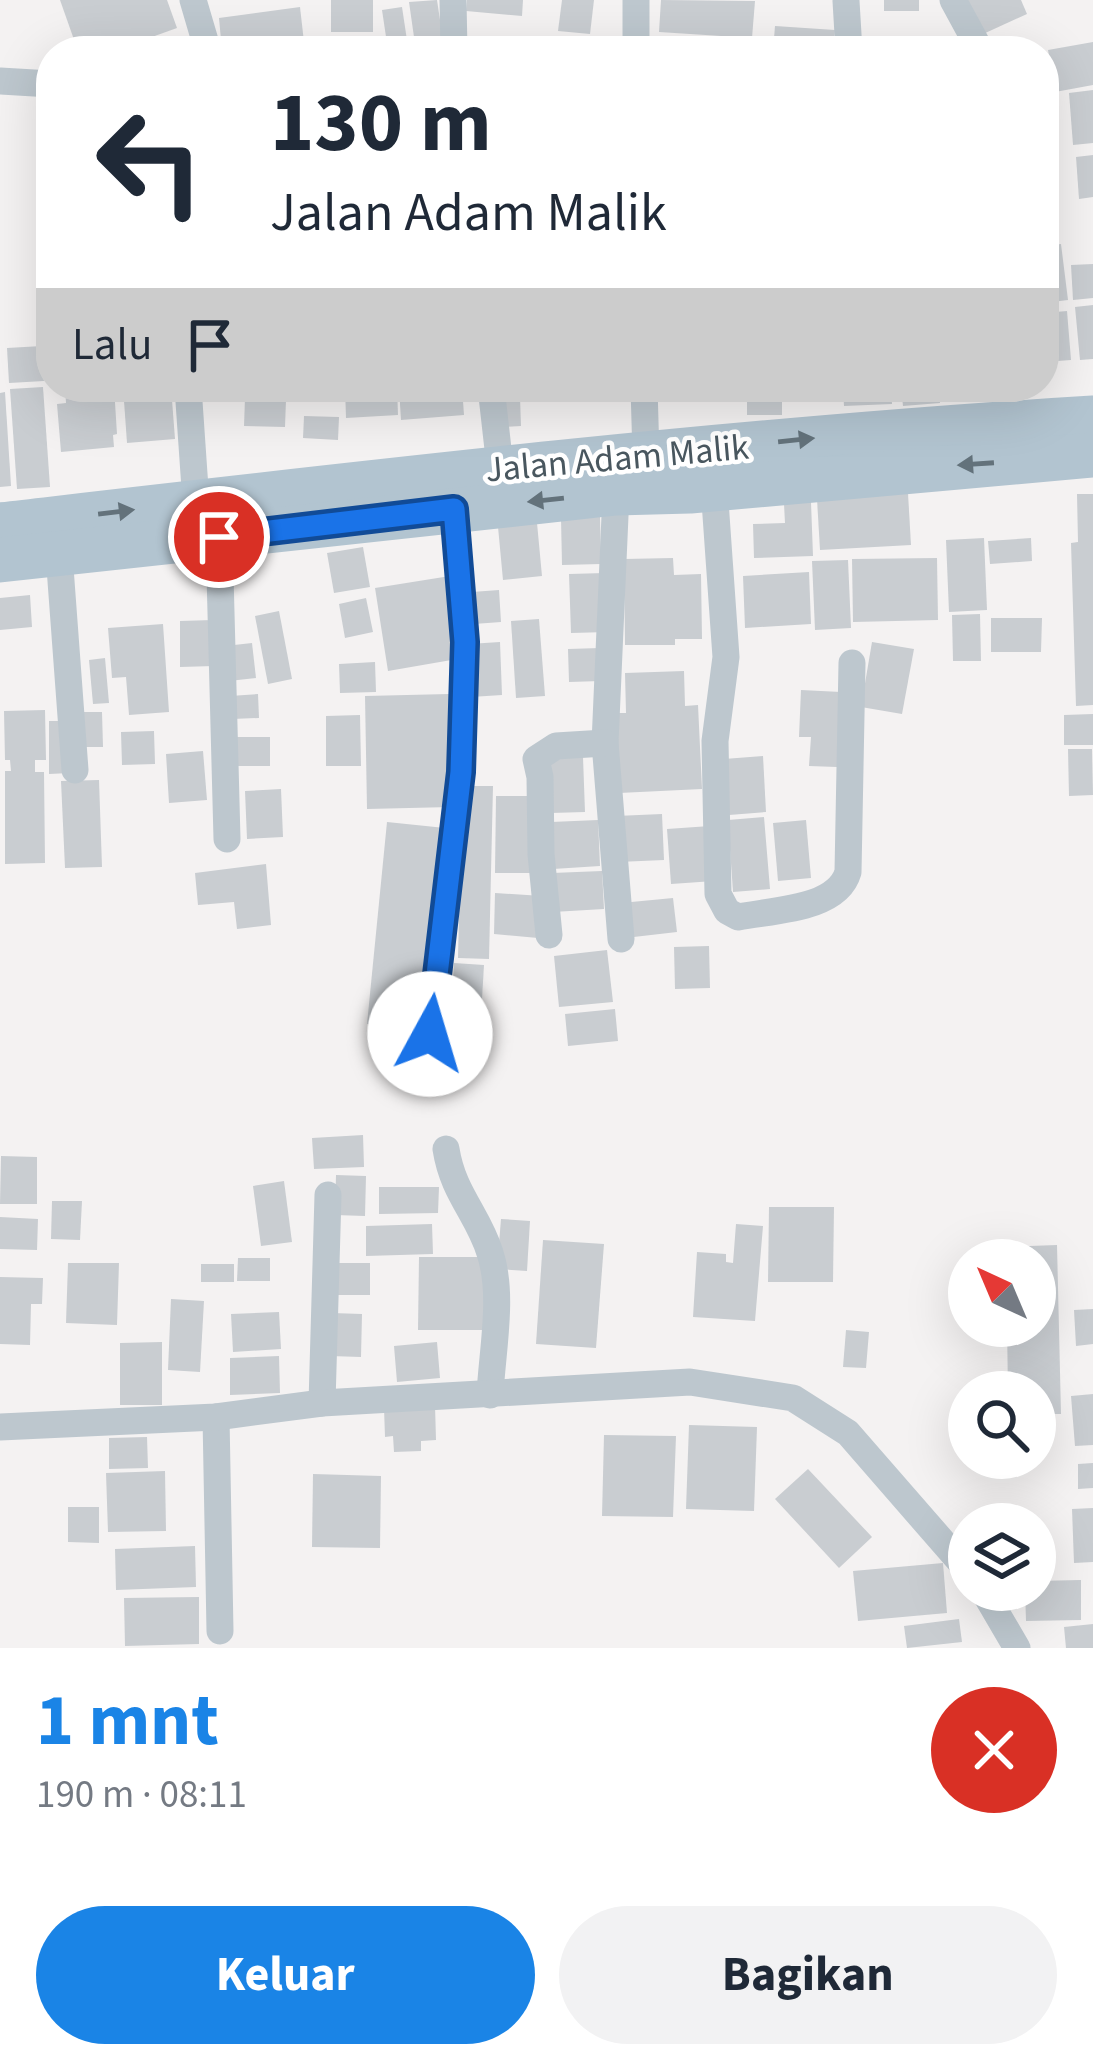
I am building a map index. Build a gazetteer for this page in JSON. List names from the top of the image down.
{
  "streets": {
    "main road": ["Jalan Adam Malik"]
  },
  "north": "top left",
  "page": {
    "turn": ["130 m", "Jalan Adam Malik"],
    "then": "Lalu",
    "heading": ["1 mnt", "190 m · 08:11"],
    "buttons": ["Keluar", "Bagikan"]
  }
}
